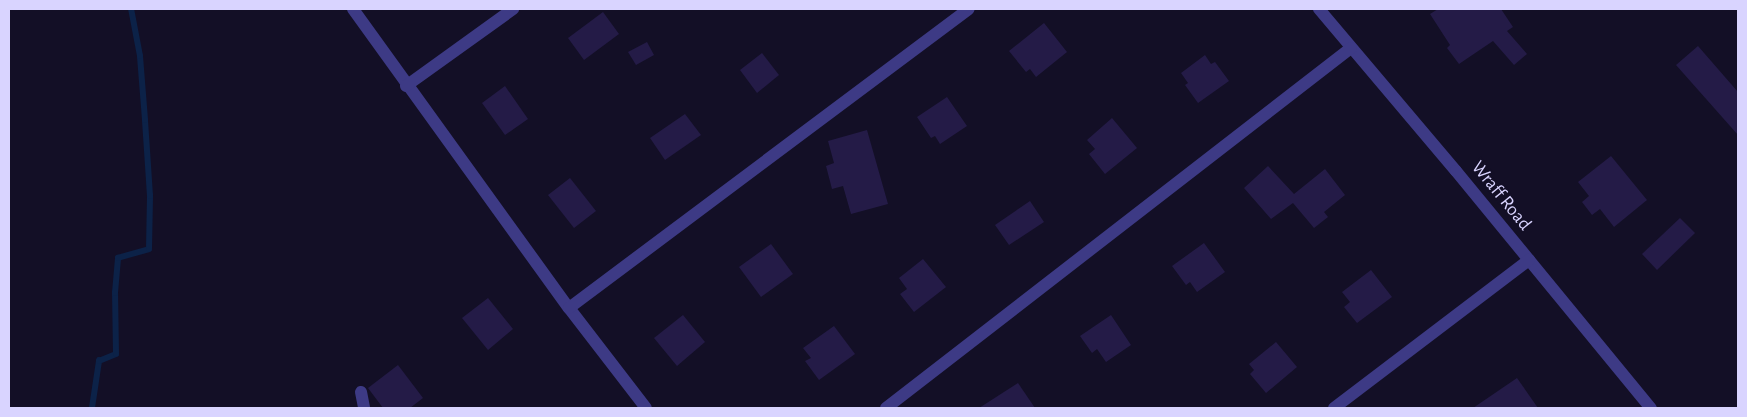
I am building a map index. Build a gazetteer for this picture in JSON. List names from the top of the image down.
{
  "streets": {
    "street": ["Wraff Road"]
  }
}
